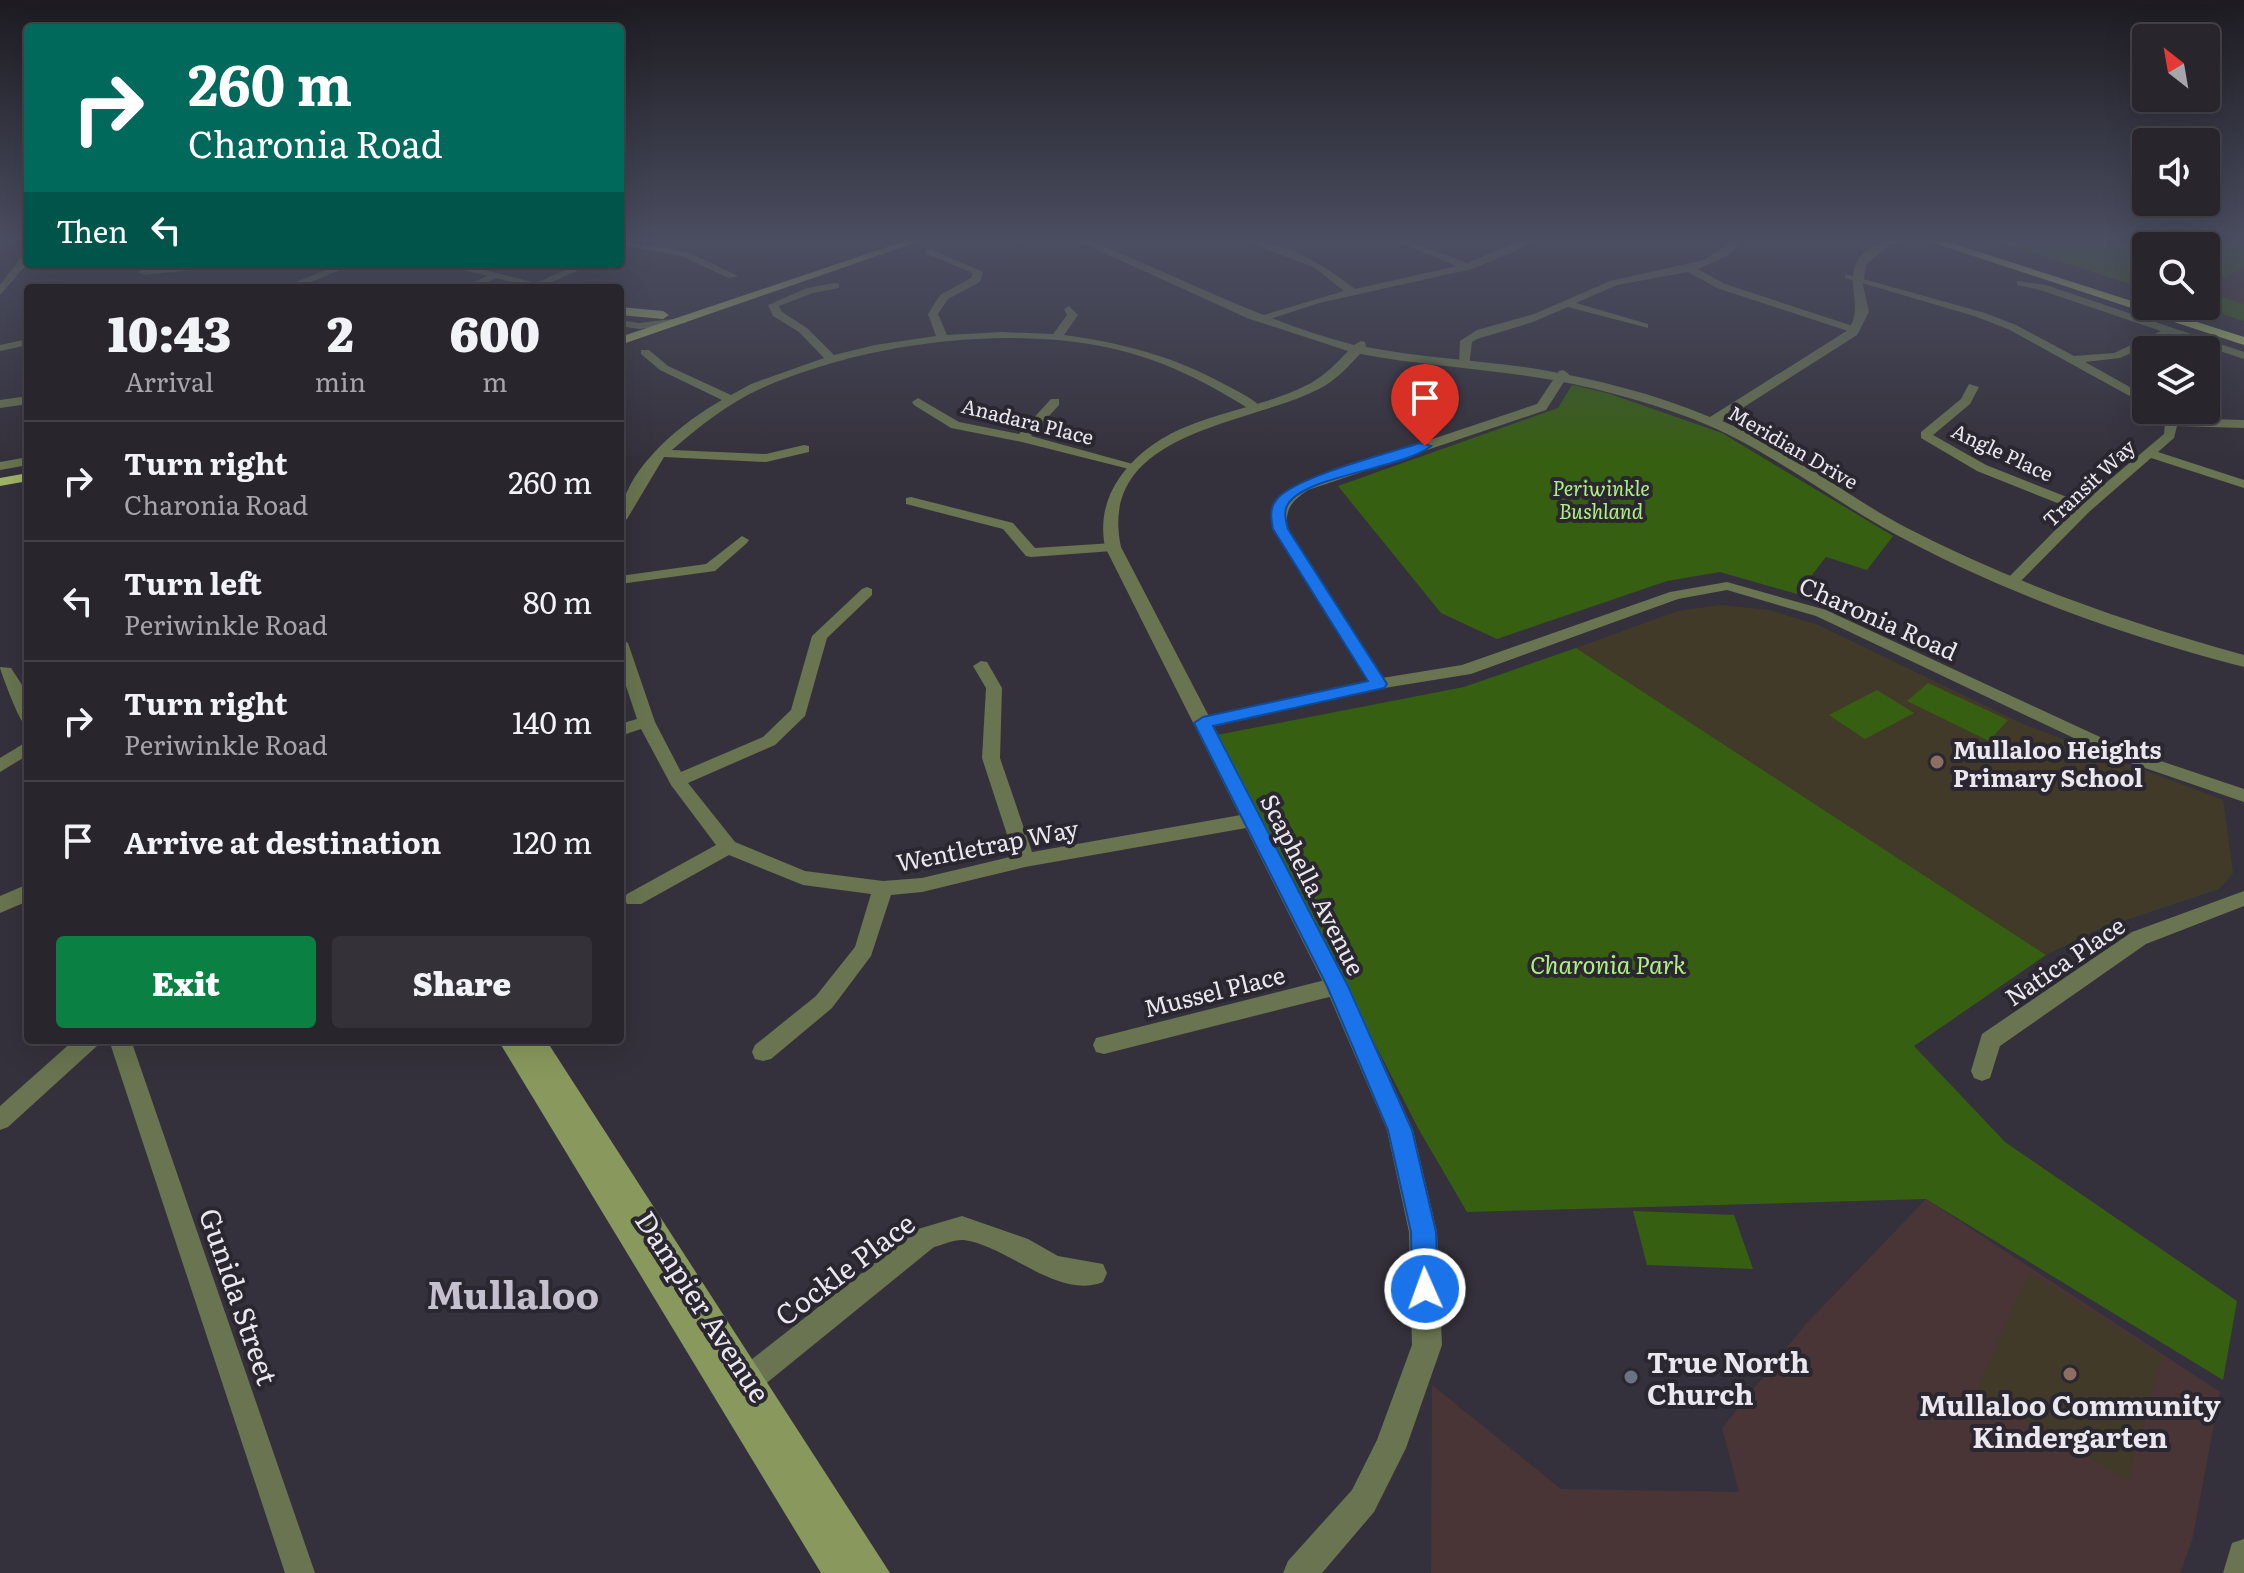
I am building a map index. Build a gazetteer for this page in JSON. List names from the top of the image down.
{
  "streets": {
    "main road": ["Dampier Avenue"],
    "street": [
      "Anadara Place",
      "Meridian Drive",
      "Angle Place",
      "Transit Way",
      "Charonia Road",
      "Wentletrap Way",
      "Scaphella Avenue",
      "Natica Place",
      "Mussel Place",
      "Cockle Place",
      "Gunida Street"
    ]
  },
  "crossings": [
    ["Anadara Place", "Scaphella Avenue"],
    ["Meridian Drive", "Transit Way"],
    ["Meridian Drive", "Scaphella Avenue"],
    ["Angle Place", "Transit Way"],
    ["Charonia Road", "Scaphella Avenue"],
    ["Wentletrap Way", "Scaphella Avenue"],
    ["Scaphella Avenue", "Mussel Place"],
    ["Cockle Place", "Dampier Avenue"]
  ],
  "districts": ["Mullaloo"],
  "parks": ["Periwinkle Bushland", "Charonia Park"],
  "places": ["Mullaloo Heights Primary School", "Mullaloo Community Kindergarten", "True North Church"],
  "north": "top left",
  "page": {
    "turn": ["260 m", "Charonia Road"],
    "then": "Then",
    "eta": [
      "10:43",
      "Arrival",
      "2",
      "min",
      "600",
      "m"
    ],
    "list": [
      {
        "name": "Turn right",
        "note": "Charonia Road",
        "value": "260 m"
      },
      {
        "name": "Turn left",
        "note": "Periwinkle Road",
        "value": "80 m"
      },
      {
        "name": "Turn right",
        "note": "Periwinkle Road",
        "value": "140 m"
      },
      {
        "name": "Arrive at destination",
        "value": "120 m"
      }
    ],
    "buttons": ["Exit", "Share"]
  }
}
